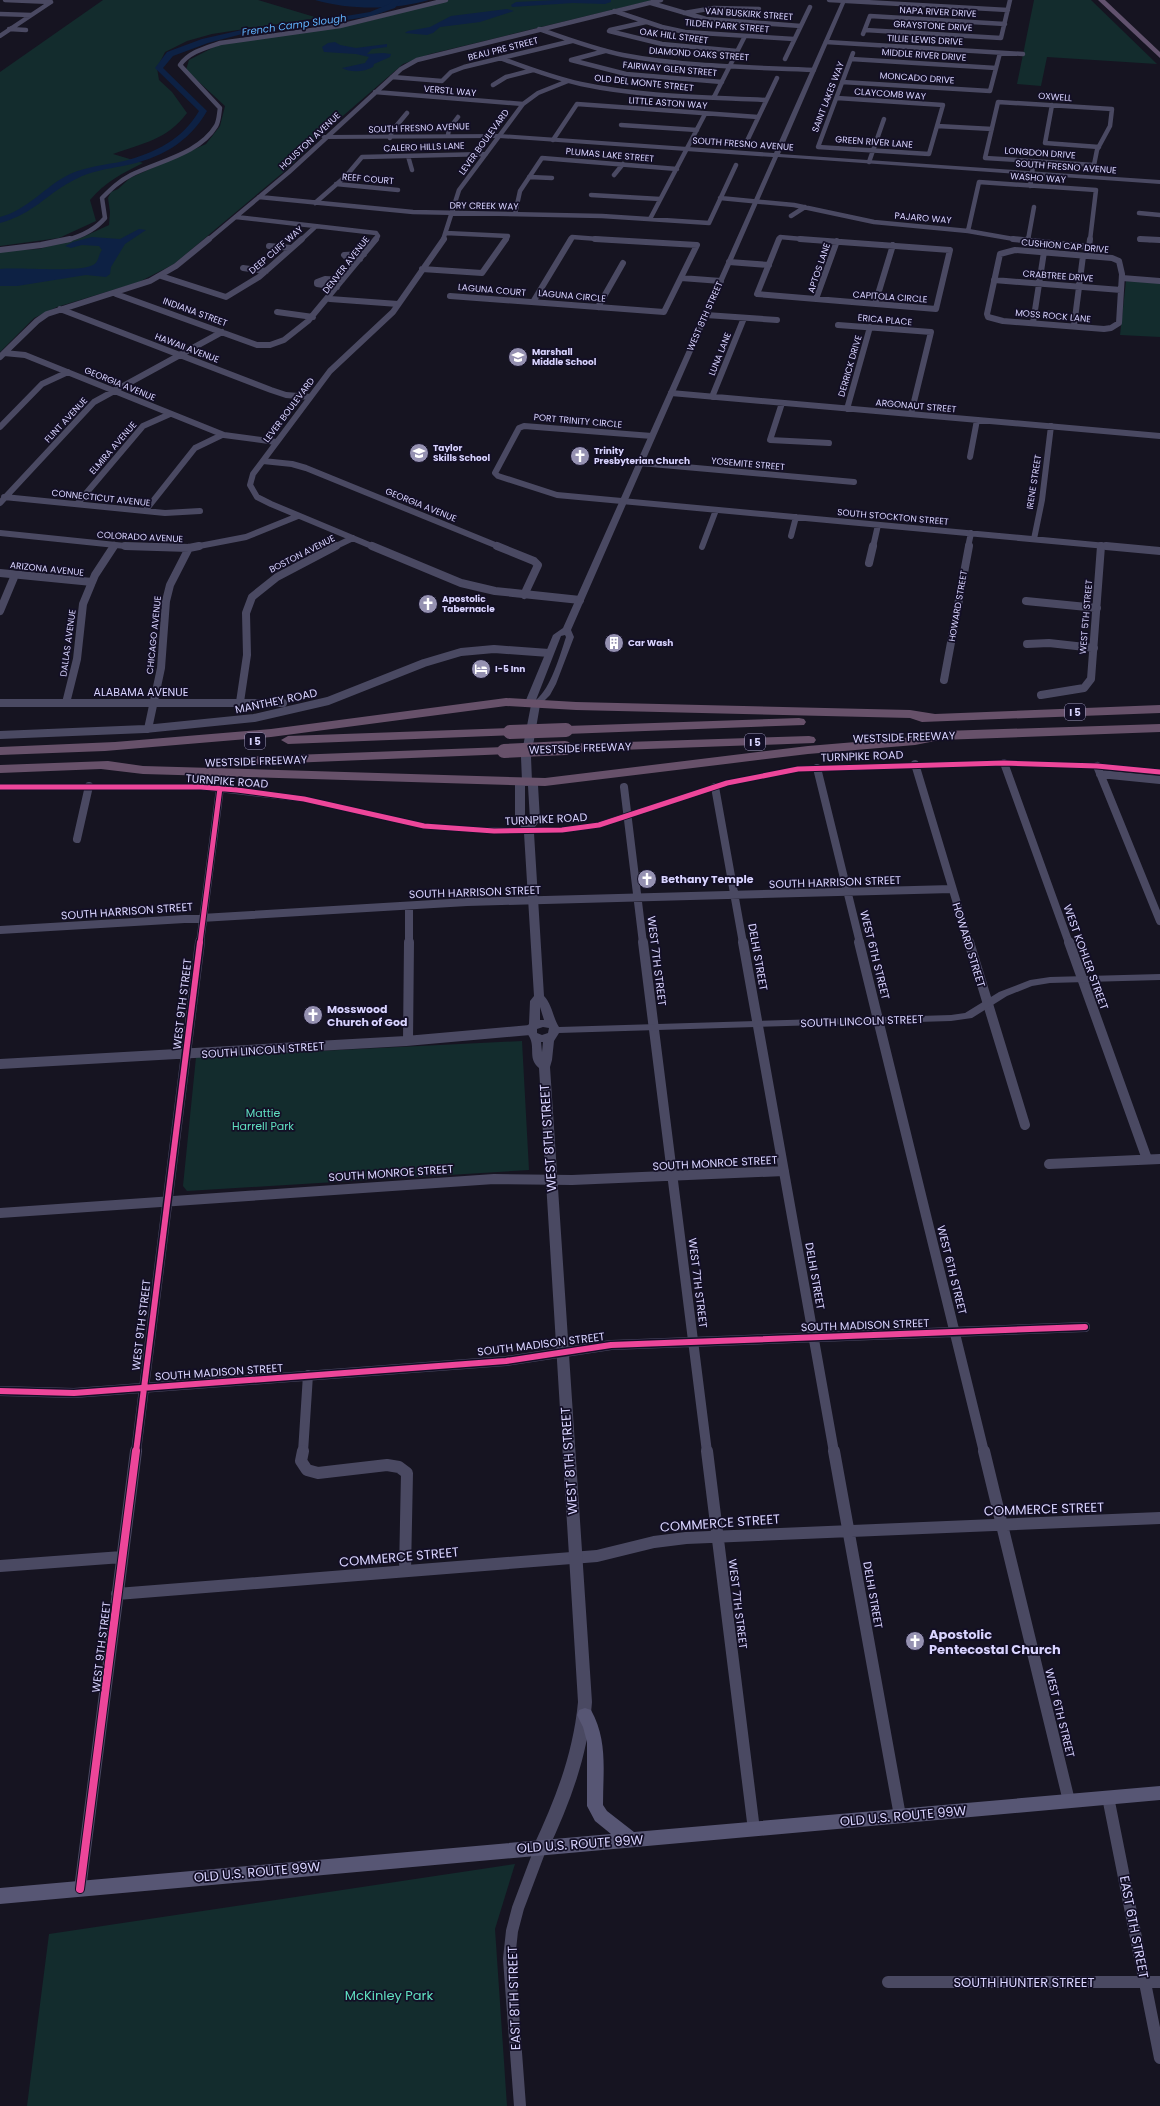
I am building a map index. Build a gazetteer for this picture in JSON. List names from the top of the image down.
{
  "streets": {
    "highway": ["I 5", "WESTSIDE FREEWAY"],
    "main road": ["OLD U.S. ROUTE 99W"],
    "street": [
      "NAPA RIVER DRIVE",
      "VAN BUSKIRK STREET",
      "TILDEN PARK STREET",
      "GRAYSTONE DRIVE",
      "OAK HILL STREET",
      "TILLIE LEWIS DRIVE",
      "BEAU PRE STREET",
      "DIAMOND OAKS STREET",
      "MIDDLE RIVER DRIVE",
      "FAIRWAY GLEN STREET",
      "MONCADO DRIVE",
      "OLD DEL MONTE STREET",
      "VERSTL WAY",
      "CLAYCOMB WAY",
      "SAINT LAKES WAY",
      "OXWELL",
      "LITTLE ASTON WAY",
      "SOUTH FRESNO AVENUE",
      "HOUSTON AVENUE",
      "LEVER BOULEVARD",
      "GREEN RIVER LANE",
      "CALERO HILLS LANE",
      "LONGDON DRIVE",
      "PLUMAS LAKE STREET",
      "WASHO WAY",
      "REEF COURT",
      "DRY CREEK WAY",
      "PAJARO WAY",
      "CUSHION CAP DRIVE",
      "DEEP CLIFF WAY",
      "DENVER AVENUE",
      "APTOS LANE",
      "CRABTREE DRIVE",
      "LAGUNA COURT",
      "LAGUNA CIRCLE",
      "CAPITOLA CIRCLE",
      "INDIANA STREET",
      "WEST 8TH STREET",
      "MOSS ROCK LANE",
      "ERICA PLACE",
      "HAWAII AVENUE",
      "LUNA LANE",
      "DERRICK DRIVE",
      "GEORGIA AVENUE",
      "ARGONAUT STREET",
      "FLINT AVENUE",
      "PORT TRINITY CIRCLE",
      "ELMIRA AVENUE",
      "YOSEMITE STREET",
      "IRENE STREET",
      "CONNECTICUT AVENUE",
      "SOUTH STOCKTON STREET",
      "COLORADO AVENUE",
      "BOSTON AVENUE",
      "ARIZONA AVENUE",
      "HOWARD STREET",
      "WEST 5TH STREET",
      "CHICAGO AVENUE",
      "DALLAS AVENUE",
      "ALABAMA AVENUE",
      "MANTHEY ROAD",
      "TURNPIKE ROAD",
      "SOUTH HARRISON STREET",
      "WEST 6TH STREET",
      "DELHI STREET",
      "WEST KOHLER STREET",
      "WEST 7TH STREET",
      "WEST 9TH STREET",
      "SOUTH LINCOLN STREET",
      "SOUTH MONROE STREET",
      "SOUTH MADISON STREET",
      "COMMERCE STREET",
      "EAST 6TH STREET",
      "SOUTH HUNTER STREET",
      "EAST 8TH STREET"
    ]
  },
  "crossings": [
    ["NAPA RIVER DRIVE", "GRAYSTONE DRIVE"],
    ["VAN BUSKIRK STREET", "HOUSTON AVENUE"],
    ["TILDEN PARK STREET", "OAK HILL STREET"],
    ["TILDEN PARK STREET", "HOUSTON AVENUE"],
    ["TILLIE LEWIS DRIVE", "WEST 8TH STREET"],
    ["BEAU PRE STREET", "DIAMOND OAKS STREET"],
    ["BEAU PRE STREET", "OLD DEL MONTE STREET"],
    ["BEAU PRE STREET", "HOUSTON AVENUE"],
    ["DIAMOND OAKS STREET", "FAIRWAY GLEN STREET"],
    ["DIAMOND OAKS STREET", "HOUSTON AVENUE"],
    ["DIAMOND OAKS STREET", "WEST 8TH STREET"],
    ["MIDDLE RIVER DRIVE", "MONCADO DRIVE"],
    ["MIDDLE RIVER DRIVE", "SAINT LAKES WAY"],
    ["MONCADO DRIVE", "SAINT LAKES WAY"],
    ["OLD DEL MONTE STREET", "LEVER BOULEVARD"],
    ["VERSTL WAY", "HOUSTON AVENUE"],
    ["VERSTL WAY", "LEVER BOULEVARD"],
    ["CLAYCOMB WAY", "SAINT LAKES WAY"],
    ["CLAYCOMB WAY", "GREEN RIVER LANE"],
    ["SAINT LAKES WAY", "GREEN RIVER LANE"],
    ["OXWELL", "LONGDON DRIVE"],
    ["LITTLE ASTON WAY", "SOUTH FRESNO AVENUE"],
    ["SOUTH FRESNO AVENUE", "HOUSTON AVENUE"],
    ["SOUTH FRESNO AVENUE", "LEVER BOULEVARD"],
    ["SOUTH FRESNO AVENUE", "WEST 8TH STREET"],
    ["HOUSTON AVENUE", "DRY CREEK WAY"],
    ["HOUSTON AVENUE", "DEEP CLIFF WAY"],
    ["HOUSTON AVENUE", "DENVER AVENUE"],
    ["HOUSTON AVENUE", "INDIANA STREET"],
    ["HOUSTON AVENUE", "HAWAII AVENUE"],
    ["HOUSTON AVENUE", "GEORGIA AVENUE"],
    ["LEVER BOULEVARD", "CALERO HILLS LANE"],
    ["LEVER BOULEVARD", "DRY CREEK WAY"],
    ["LEVER BOULEVARD", "WEST 8TH STREET"],
    ["LEVER BOULEVARD", "HAWAII AVENUE"],
    ["LEVER BOULEVARD", "GEORGIA AVENUE"],
    ["LEVER BOULEVARD", "COLORADO AVENUE"],
    ["LEVER BOULEVARD", "BOSTON AVENUE"],
    ["CALERO HILLS LANE", "REEF COURT"],
    ["WASHO WAY", "PAJARO WAY"],
    ["DRY CREEK WAY", "PAJARO WAY"],
    ["PAJARO WAY", "WEST 8TH STREET"],
    ["CUSHION CAP DRIVE", "CRABTREE DRIVE"],
    ["CUSHION CAP DRIVE", "MOSS ROCK LANE"],
    ["DEEP CLIFF WAY", "DENVER AVENUE"],
    ["DENVER AVENUE", "INDIANA STREET"],
    ["APTOS LANE", "CAPITOLA CIRCLE"],
    ["CRABTREE DRIVE", "MOSS ROCK LANE"],
    ["LAGUNA COURT", "LAGUNA CIRCLE"],
    ["INDIANA STREET", "FLINT AVENUE"],
    ["WEST 8TH STREET", "ARGONAUT STREET"],
    ["WEST 8TH STREET", "PORT TRINITY CIRCLE"],
    ["WEST 8TH STREET", "YOSEMITE STREET"],
    ["WEST 8TH STREET", "SOUTH STOCKTON STREET"],
    ["WEST 8TH STREET", "MANTHEY ROAD"],
    ["WEST 8TH STREET", "TURNPIKE ROAD"],
    ["WEST 8TH STREET", "SOUTH HARRISON STREET"],
    ["WEST 8TH STREET", "SOUTH LINCOLN STREET"],
    ["WEST 8TH STREET", "SOUTH MONROE STREET"],
    ["WEST 8TH STREET", "SOUTH MADISON STREET"],
    ["WEST 8TH STREET", "COMMERCE STREET"],
    ["WEST 8TH STREET", "OLD U.S. ROUTE 99W"],
    ["WEST 8TH STREET", "EAST 8TH STREET"],
    ["ERICA PLACE", "DERRICK DRIVE"],
    ["ERICA PLACE", "ARGONAUT STREET"],
    ["HAWAII AVENUE", "FLINT AVENUE"],
    ["LUNA LANE", "ARGONAUT STREET"],
    ["DERRICK DRIVE", "ARGONAUT STREET"],
    ["GEORGIA AVENUE", "FLINT AVENUE"],
    ["GEORGIA AVENUE", "ELMIRA AVENUE"],
    ["ARGONAUT STREET", "IRENE STREET"],
    ["FLINT AVENUE", "CONNECTICUT AVENUE"],
    ["PORT TRINITY CIRCLE", "SOUTH STOCKTON STREET"],
    ["ELMIRA AVENUE", "CONNECTICUT AVENUE"],
    ["IRENE STREET", "SOUTH STOCKTON STREET"],
    ["SOUTH STOCKTON STREET", "HOWARD STREET"],
    ["SOUTH STOCKTON STREET", "WEST 5TH STREET"],
    ["COLORADO AVENUE", "CHICAGO AVENUE"],
    ["COLORADO AVENUE", "DALLAS AVENUE"],
    ["BOSTON AVENUE", "ALABAMA AVENUE"],
    ["ARIZONA AVENUE", "DALLAS AVENUE"],
    ["HOWARD STREET", "TURNPIKE ROAD"],
    ["HOWARD STREET", "SOUTH HARRISON STREET"],
    ["HOWARD STREET", "SOUTH LINCOLN STREET"],
    ["CHICAGO AVENUE", "ALABAMA AVENUE"],
    ["CHICAGO AVENUE", "MANTHEY ROAD"],
    ["DALLAS AVENUE", "ALABAMA AVENUE"],
    ["TURNPIKE ROAD", "WEST 6TH STREET"],
    ["TURNPIKE ROAD", "DELHI STREET"],
    ["TURNPIKE ROAD", "WEST KOHLER STREET"],
    ["TURNPIKE ROAD", "WEST 7TH STREET"],
    ["TURNPIKE ROAD", "WEST 9TH STREET"],
    ["SOUTH HARRISON STREET", "WEST 6TH STREET"],
    ["SOUTH HARRISON STREET", "DELHI STREET"],
    ["SOUTH HARRISON STREET", "WEST 7TH STREET"],
    ["SOUTH HARRISON STREET", "WEST 9TH STREET"],
    ["WEST 6TH STREET", "SOUTH LINCOLN STREET"],
    ["WEST 6TH STREET", "SOUTH MADISON STREET"],
    ["WEST 6TH STREET", "COMMERCE STREET"],
    ["WEST 6TH STREET", "OLD U.S. ROUTE 99W"],
    ["DELHI STREET", "SOUTH LINCOLN STREET"],
    ["DELHI STREET", "SOUTH MONROE STREET"],
    ["DELHI STREET", "SOUTH MADISON STREET"],
    ["DELHI STREET", "COMMERCE STREET"],
    ["DELHI STREET", "OLD U.S. ROUTE 99W"],
    ["WEST KOHLER STREET", "SOUTH LINCOLN STREET"],
    ["WEST 7TH STREET", "SOUTH LINCOLN STREET"],
    ["WEST 7TH STREET", "SOUTH MONROE STREET"],
    ["WEST 7TH STREET", "SOUTH MADISON STREET"],
    ["WEST 7TH STREET", "COMMERCE STREET"],
    ["WEST 7TH STREET", "OLD U.S. ROUTE 99W"],
    ["WEST 9TH STREET", "SOUTH LINCOLN STREET"],
    ["WEST 9TH STREET", "SOUTH MONROE STREET"],
    ["WEST 9TH STREET", "SOUTH MADISON STREET"],
    ["WEST 9TH STREET", "COMMERCE STREET"],
    ["WEST 9TH STREET", "OLD U.S. ROUTE 99W"],
    ["OLD U.S. ROUTE 99W", "EAST 6TH STREET"],
    ["OLD U.S. ROUTE 99W", "EAST 8TH STREET"],
    ["EAST 6TH STREET", "SOUTH HUNTER STREET"]
  ],
  "water": ["French Camp Slough"],
  "parks": ["Mattie Harrell Park", "McKinley Park"],
  "places": {
    "school or university": ["Marshall Middle School", "Taylor Skills School"],
    "church": [
      "Trinity Presbyterian Church",
      "Apostolic Tabernacle",
      "Bethany Temple",
      "Mosswood Church of God",
      "Apostolic Pentecostal Church"
    ],
    "building": ["Car Wash"],
    "hotel": ["I-5 Inn"]
  }
}
